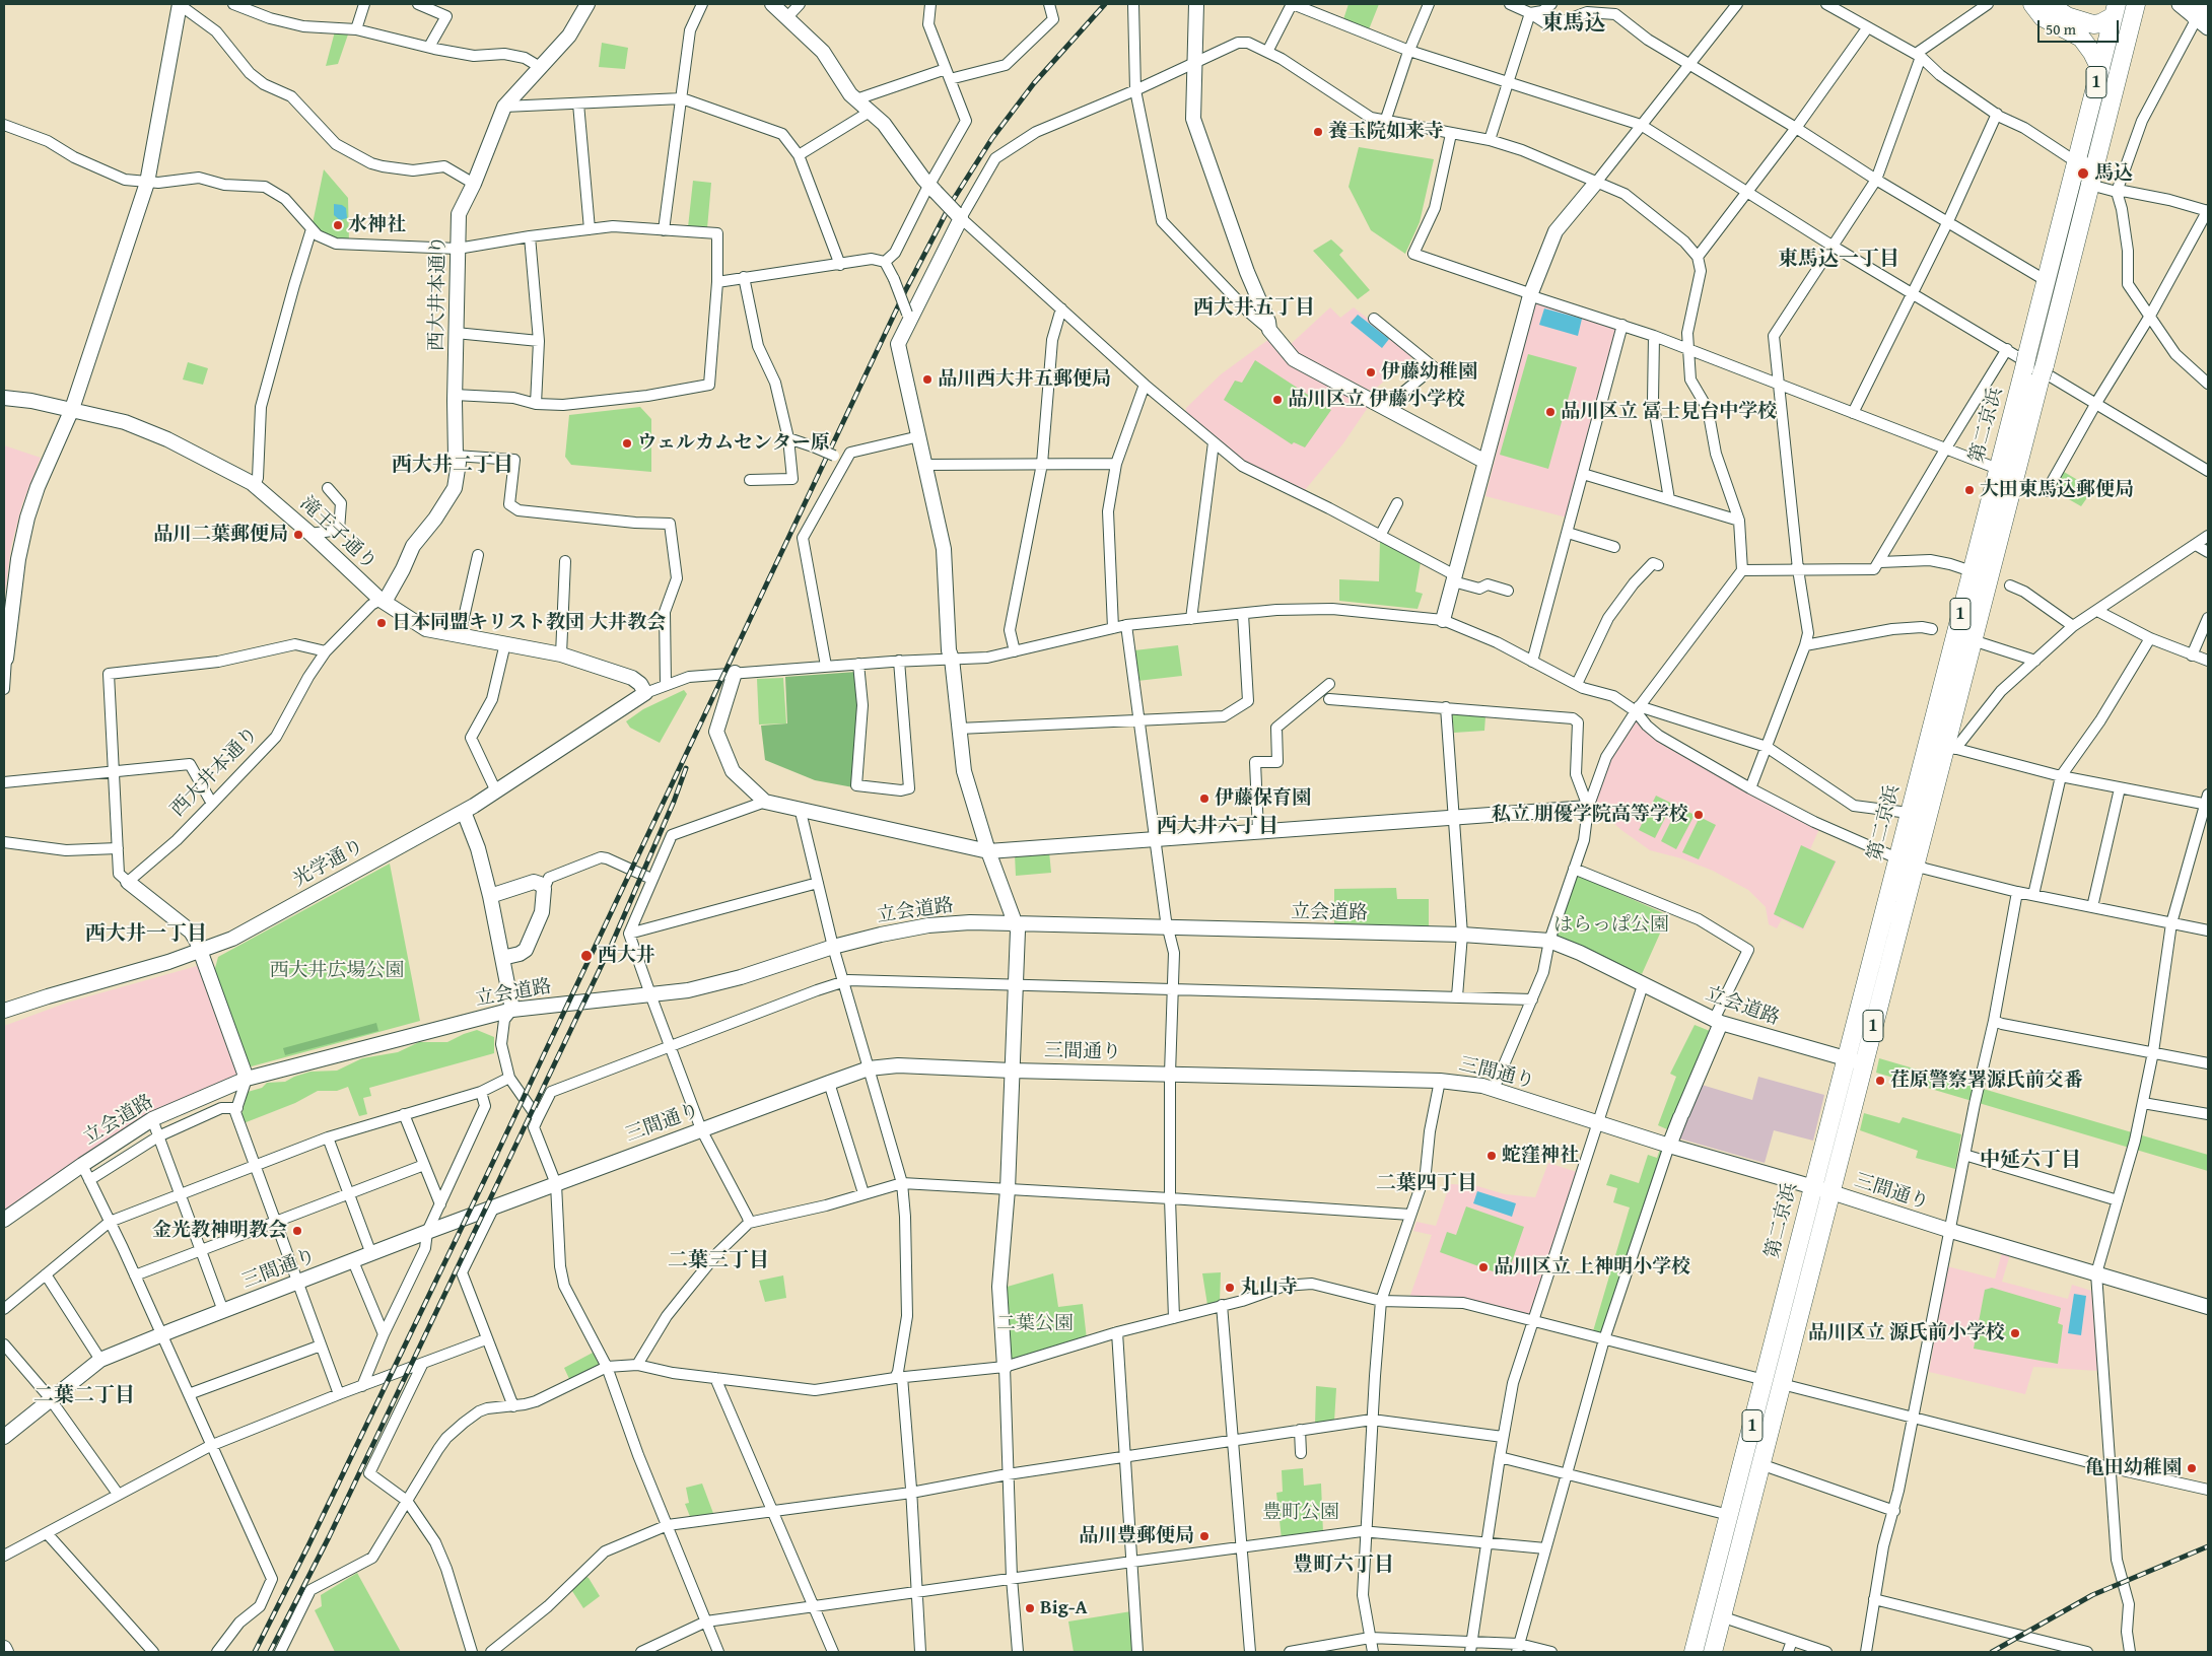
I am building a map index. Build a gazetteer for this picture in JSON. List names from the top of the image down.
{
  "streets": {
    "highway": ["1", "第二京浜"],
    "street": [
      "西大井本通り",
      "滝王子通り",
      "光学通り",
      "立会道路",
      "三間通り"
    ]
  },
  "crossings": [
    ["西大井本通り", "滝王子通り"],
    ["第二京浜", "立会道路"],
    ["第二京浜", "三間通り"],
    ["滝王子通り", "光学通り"]
  ],
  "districts": [
    "東馬込",
    "東馬込一丁目",
    "西大井五丁目",
    "西大井二丁目",
    "西大井六丁目",
    "西大井一丁目",
    "中延六丁目",
    "二葉四丁目",
    "二葉三丁目",
    "二葉二丁目",
    "豊町六丁目"
  ],
  "parks": [
    "はらっぱ公園",
    "西大井広場公園",
    "二葉公園",
    "豊町公園"
  ],
  "places": [
    "養玉院如来寺",
    "馬込",
    "水神社",
    "伊藤幼稚園",
    "品川西大井五郵便局",
    "品川区立 伊藤小学校",
    "品川区立 冨士見台中学校",
    "ウェルカムセンター原",
    "大田東馬込郵便局",
    "品川二葉郵便局",
    "日本同盟キリスト教団 大井教会",
    "伊藤保育園",
    "私立 朋優学院高等学校",
    "西大井",
    "荏原警察署源氏前交番",
    "蛇窪神社",
    "金光教神明教会",
    "品川区立 上神明小学校",
    "丸山寺",
    "品川区立 源氏前小学校",
    "亀田幼稚園",
    "品川豊郵便局",
    "Big-A"
  ],
  "scale_bar": "50 m"
}
